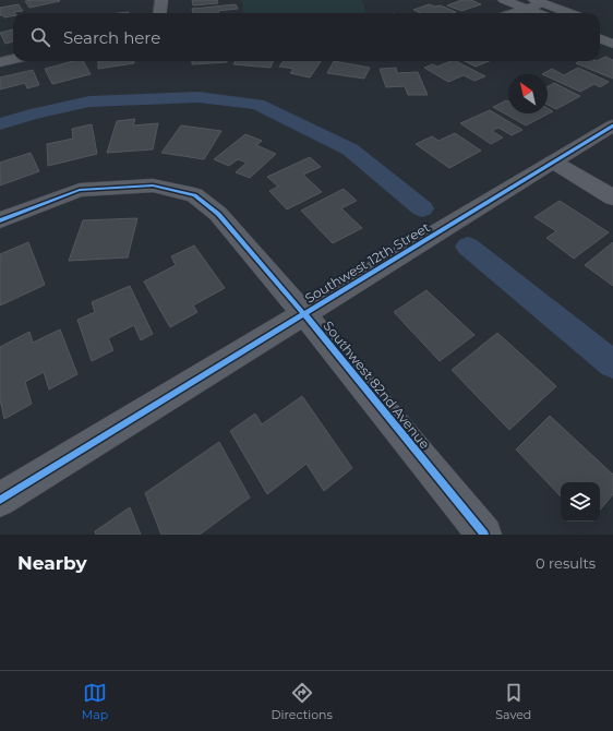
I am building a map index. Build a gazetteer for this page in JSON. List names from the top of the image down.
{
  "streets": {
    "street": ["Southwest 12th Street", "Southwest 82nd Avenue"]
  },
  "crossings": [
    ["Southwest 12th Street", "Southwest 82nd Avenue"]
  ],
  "north": "top left",
  "page": {
    "search": "Search here",
    "heading": ["Nearby", "0 results"],
    "nav": ["Map", "Directions", "Saved"]
  }
}
